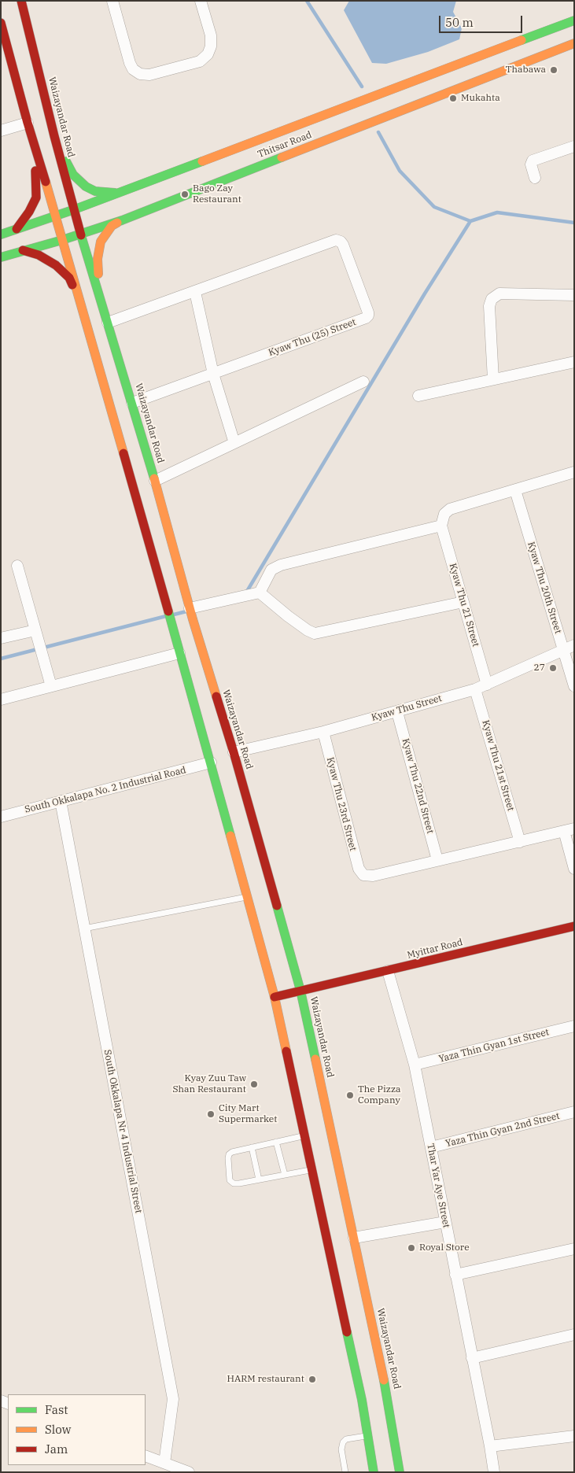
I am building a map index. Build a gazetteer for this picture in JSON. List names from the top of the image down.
{
  "streets": {
    "main road": ["Waizayandar Road", "Thitsar Road", "Myittar Road"],
    "street": [
      "Kyaw Thu (25) Street",
      "Kyaw Thu 20th Street",
      "Kyaw Thu 21 Street",
      "Kyaw Thu Street",
      "Kyaw Thu 21st Street",
      "Kyaw Thu 22nd Street",
      "South Okkalapa No. 2 Industrial Road",
      "Kyaw Thu 23rd Street",
      "Yaza Thin Gyan 1st Street",
      "Yaza Thin Gyan 2nd Street",
      "South Okkalapa Nr 4 Industrial Street",
      "Thar Yar Aye Street"
    ]
  },
  "crossings": [
    ["Waizayandar Road", "Thitsar Road"],
    ["Waizayandar Road", "Kyaw Thu (25) Street"],
    ["Waizayandar Road", "Kyaw Thu Street"],
    ["Waizayandar Road", "South Okkalapa No. 2 Industrial Road"],
    ["Waizayandar Road", "Myittar Road"],
    ["Kyaw Thu 20th Street", "Kyaw Thu Street"],
    ["Kyaw Thu 21 Street", "Kyaw Thu Street"],
    ["Kyaw Thu Street", "Kyaw Thu 21st Street"],
    ["Kyaw Thu Street", "Kyaw Thu 22nd Street"],
    ["Kyaw Thu Street", "Kyaw Thu 23rd Street"],
    ["Kyaw Thu 22nd Street", "Kyaw Thu 23rd Street"],
    ["South Okkalapa No. 2 Industrial Road", "South Okkalapa Nr 4 Industrial Street"],
    ["Myittar Road", "Thar Yar Aye Street"],
    ["Yaza Thin Gyan 1st Street", "Thar Yar Aye Street"],
    ["Yaza Thin Gyan 2nd Street", "Thar Yar Aye Street"]
  ],
  "places": [
    "Thabawa",
    "Mukahta",
    "Bago Zay Restaurant",
    "27",
    "Kyay Zuu Taw Shan Restaurant",
    "The Pizza Company",
    "City Mart Supermarket",
    "Royal Store",
    "HARM restaurant"
  ],
  "legend": ["Fast", "Slow", "Jam"],
  "scale_bar": "50 m"
}
